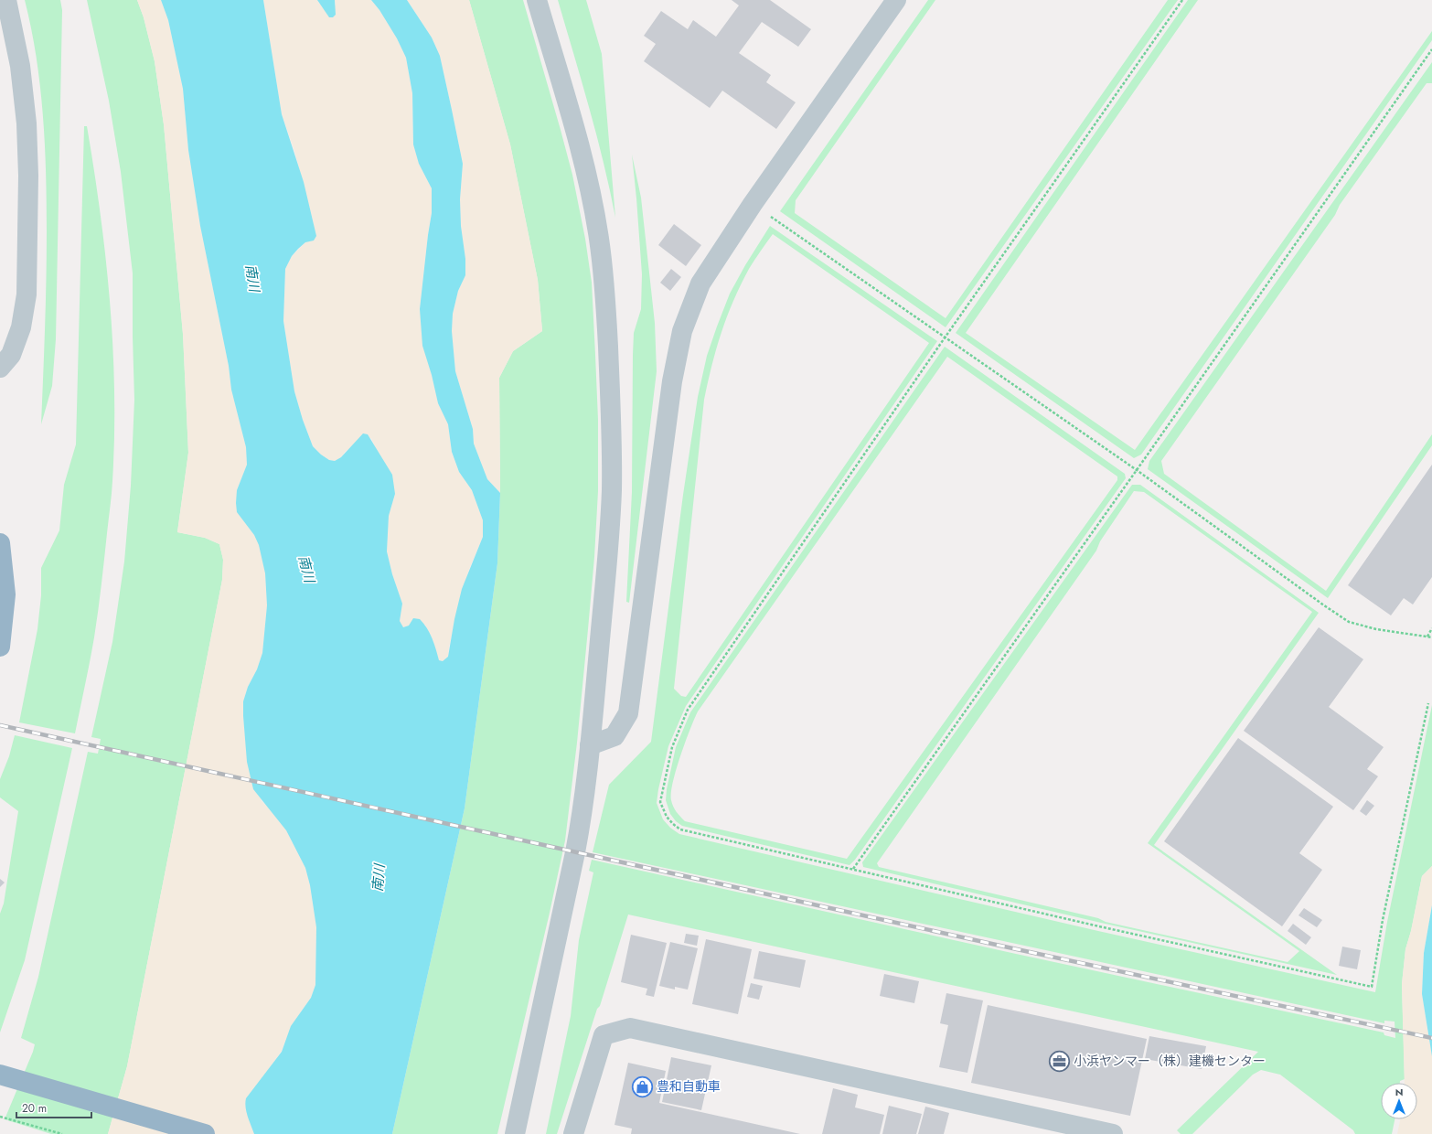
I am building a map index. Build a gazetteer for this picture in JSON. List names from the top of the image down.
{
  "water": ["南川"],
  "places": {
    "office": ["小浜ヤンマー（株）建機センター"],
    "shop": ["豊和自動車"]
  },
  "scale_bar": "20 m",
  "north": "top"
}
